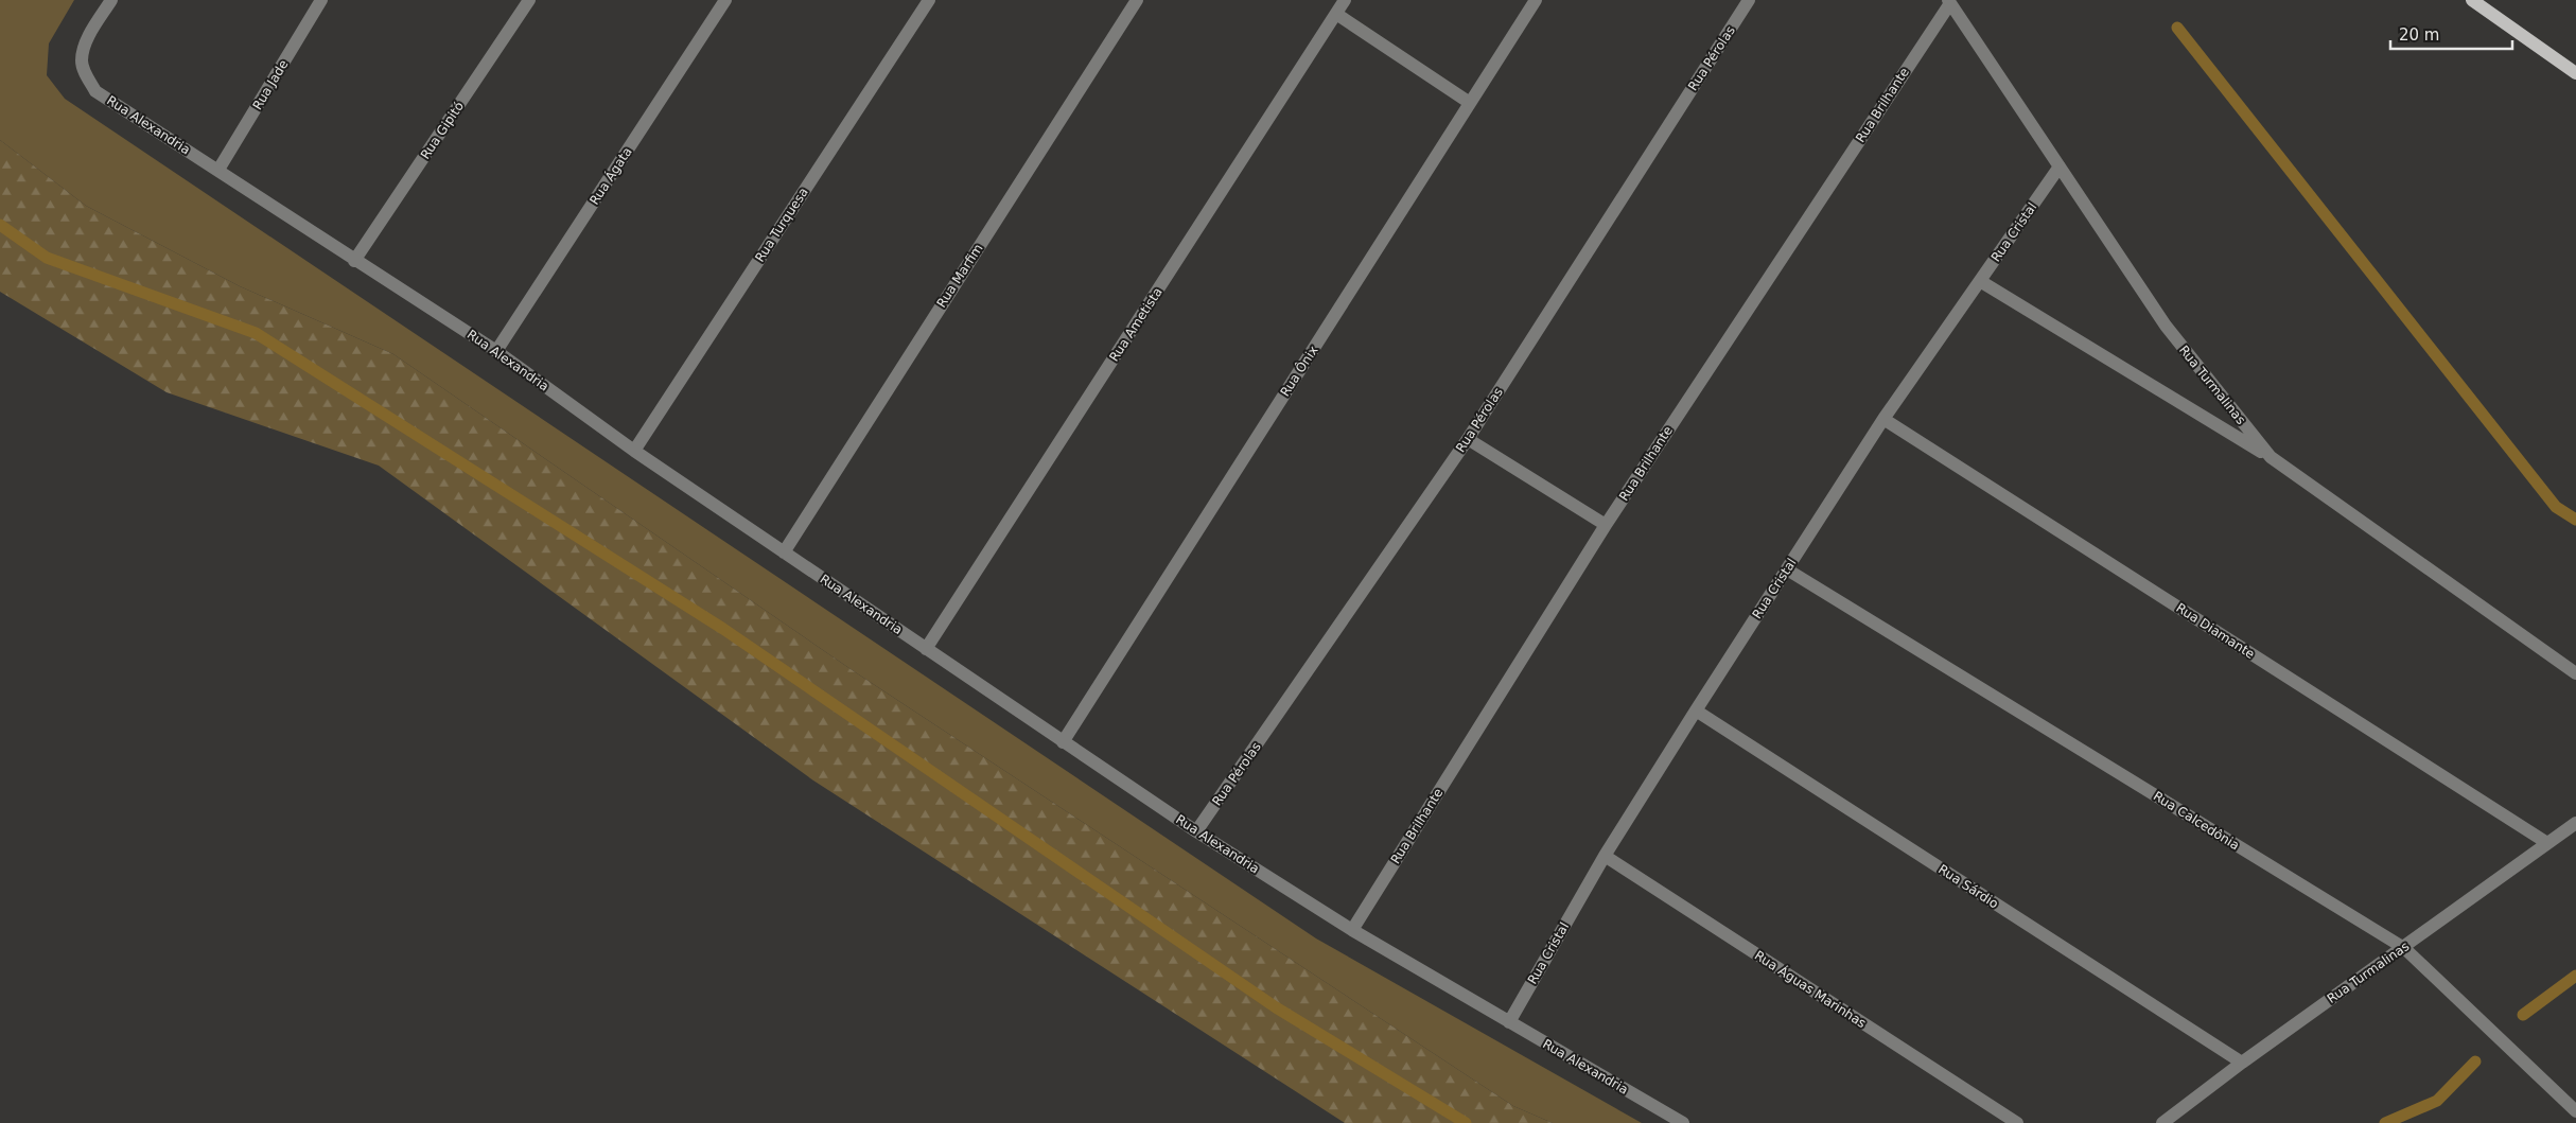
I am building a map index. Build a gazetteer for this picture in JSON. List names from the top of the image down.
{
  "streets": {
    "street": [
      "Rua Pérolas",
      "Rua Jade",
      "Rua Brilhante",
      "Rua Alexandria",
      "Rua Gipitó",
      "Rua Ágata",
      "Rua Turquesa",
      "Rua Cristal",
      "Rua Marfim",
      "Rua Ametista",
      "Rua Ônix",
      "Rua Turmalinas",
      "Rua Diamante",
      "Rua Calcedônia",
      "Rua Sárdio",
      "Rua Águas Marinhas"
    ]
  },
  "crossings": [
    ["Rua Pérolas", "Rua Alexandria"],
    ["Rua Jade", "Rua Alexandria"],
    ["Rua Brilhante", "Rua Alexandria"],
    ["Rua Brilhante", "Rua Turmalinas"],
    ["Rua Alexandria", "Rua Gipitó"],
    ["Rua Alexandria", "Rua Ágata"],
    ["Rua Alexandria", "Rua Turquesa"],
    ["Rua Alexandria", "Rua Cristal"],
    ["Rua Alexandria", "Rua Marfim"],
    ["Rua Alexandria", "Rua Ametista"],
    ["Rua Alexandria", "Rua Ônix"],
    ["Rua Cristal", "Rua Turmalinas"],
    ["Rua Cristal", "Rua Diamante"],
    ["Rua Cristal", "Rua Calcedônia"],
    ["Rua Cristal", "Rua Sárdio"],
    ["Rua Cristal", "Rua Águas Marinhas"],
    ["Rua Turmalinas", "Rua Diamante"],
    ["Rua Turmalinas", "Rua Calcedônia"],
    ["Rua Turmalinas", "Rua Sárdio"]
  ],
  "scale_bar": "20 m"
}
